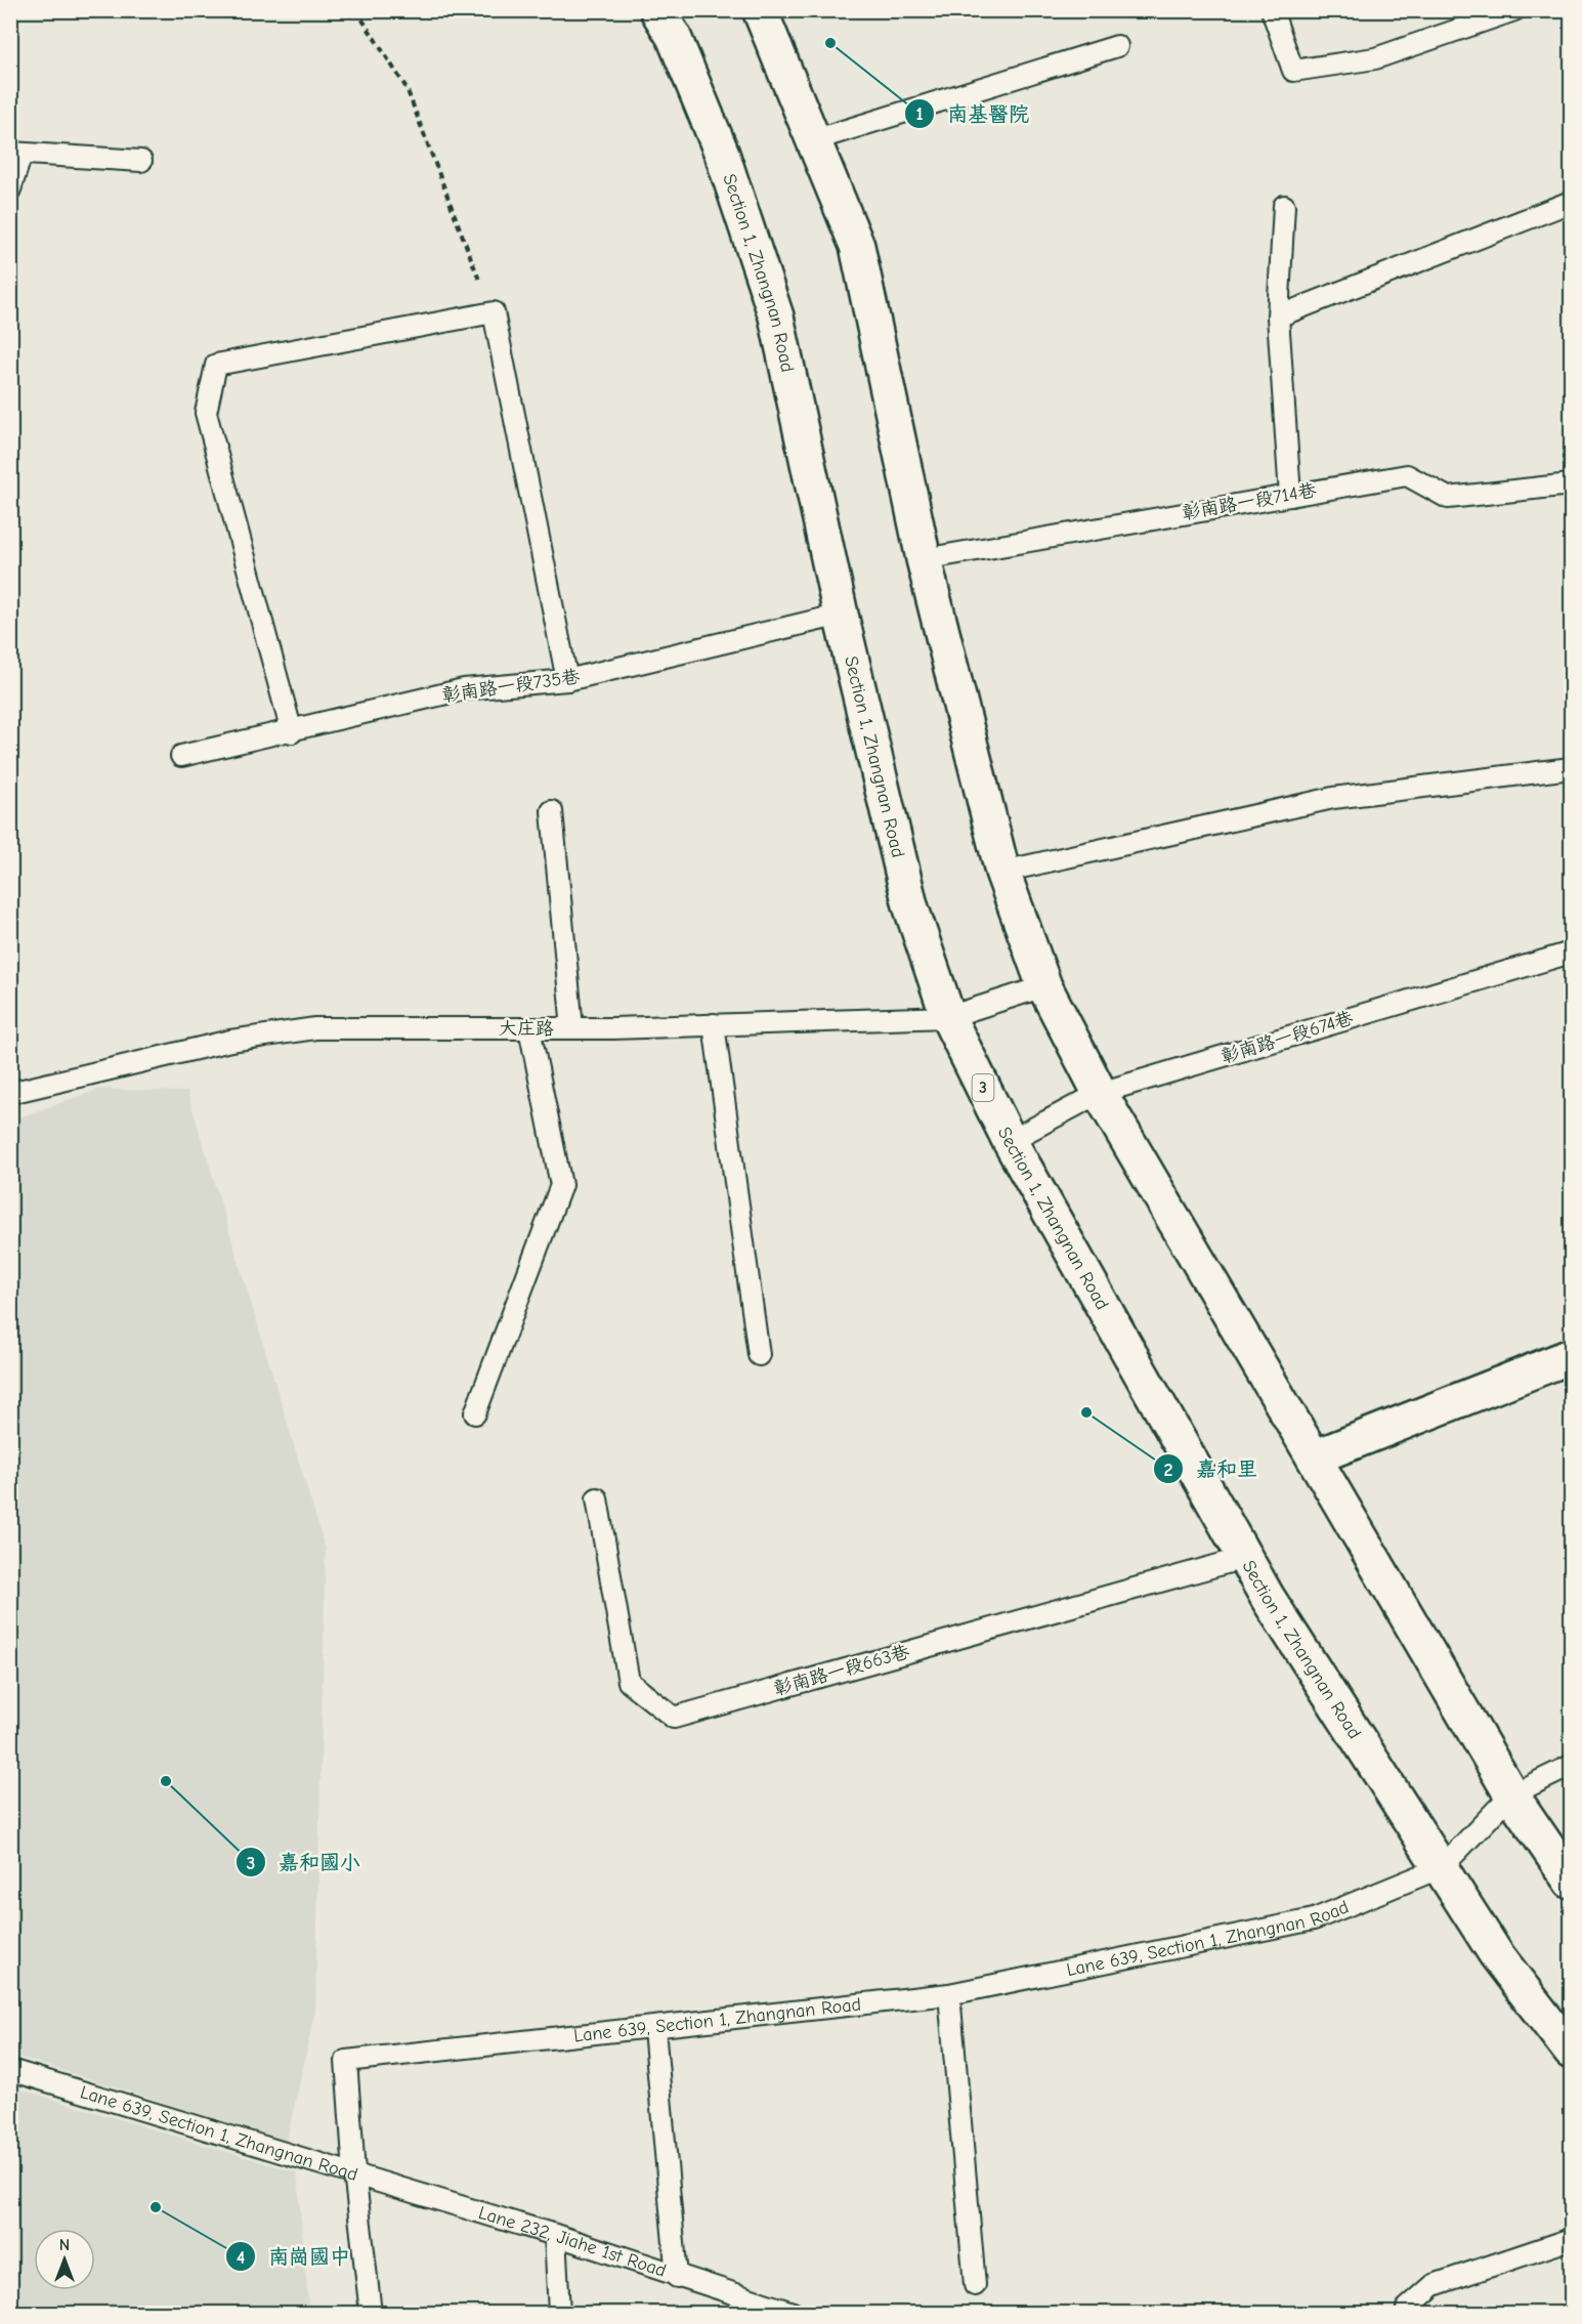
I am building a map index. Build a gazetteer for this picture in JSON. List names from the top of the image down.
{
  "streets": {
    "main road": ["Section 1, Zhangnan Road", "3"],
    "lane": [
      "彰南路一段714巷",
      "彰南路一段735巷",
      "大庄路",
      "彰南路一段674巷",
      "彰南路一段663巷",
      "Lane 639, Section 1, Zhangnan Road",
      "Lane 232, Jiahe 1st Road"
    ]
  },
  "crossings": [
    ["Section 1, Zhangnan Road", "彰南路一段735巷"],
    ["Section 1, Zhangnan Road", "大庄路"],
    ["Section 1, Zhangnan Road", "彰南路一段674巷"],
    ["Section 1, Zhangnan Road", "彰南路一段663巷"],
    ["Section 1, Zhangnan Road", "Lane 639, Section 1, Zhangnan Road"],
    ["Lane 639, Section 1, Zhangnan Road", "Lane 232, Jiahe 1st Road"]
  ],
  "places": [
    "南基醫院",
    "嘉和里",
    "嘉和國小",
    "南崗國中"
  ],
  "north": "top"
}
